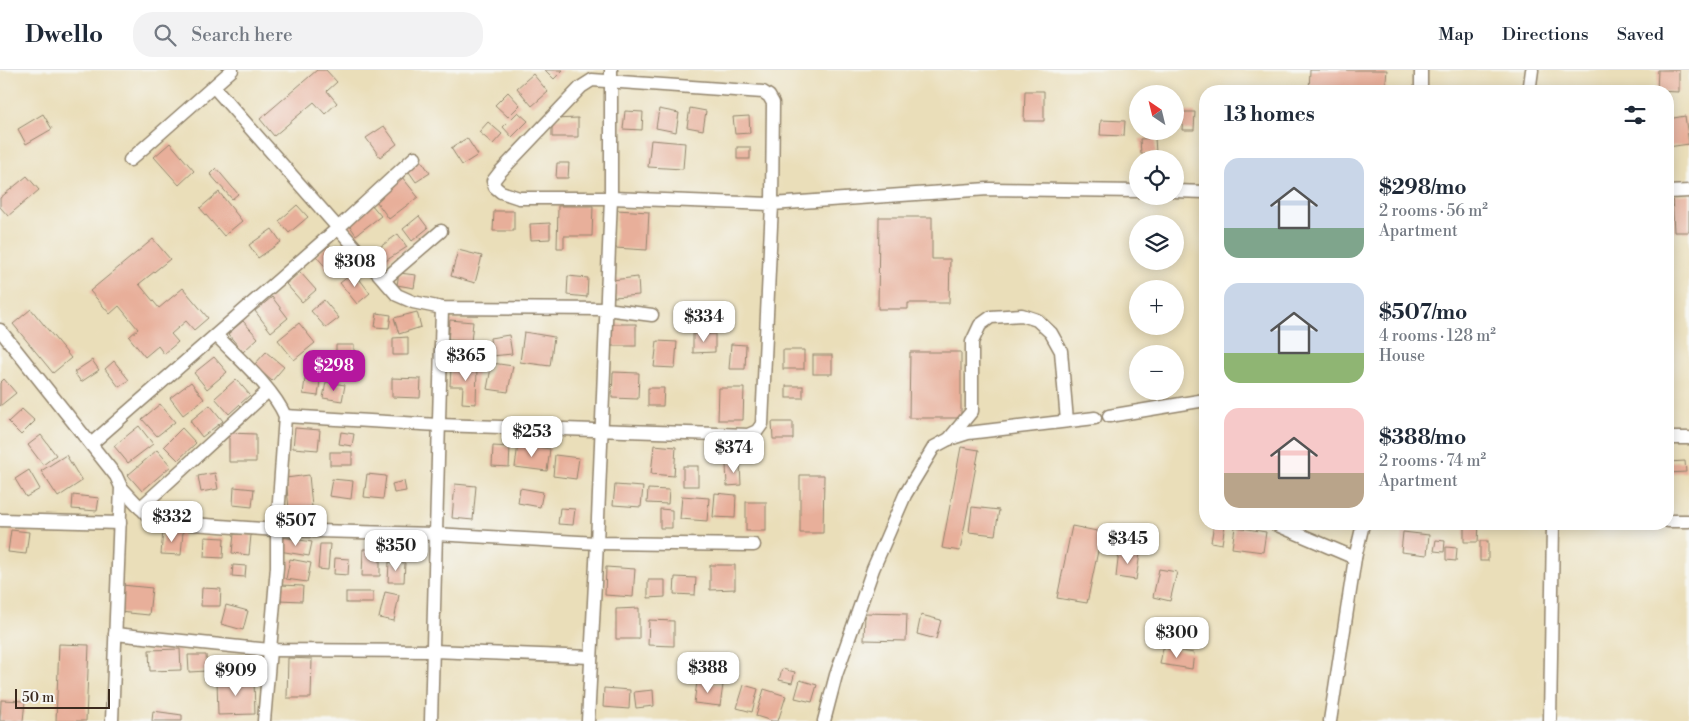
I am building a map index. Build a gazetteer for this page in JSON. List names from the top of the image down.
{
  "scale_bar": "50 m",
  "north": "top left",
  "page": {
    "header": "Dwello",
    "search": "Search here",
    "nav": ["Map", "Directions", "Saved"],
    "map_buttons": ["+", "−"],
    "heading": "13 homes",
    "list": [
      {
        "name": "$298/mo",
        "note": "2 rooms · 56 m² · Apartment"
      },
      {
        "name": "$507/mo",
        "note": "4 rooms · 128 m² · House"
      },
      {
        "name": "$388/mo",
        "note": "2 rooms · 74 m² · Apartment"
      }
    ],
    "price": [
      "$308",
      "$334",
      "$365",
      "$298",
      "$253",
      "$374",
      "$332",
      "$507",
      "$345",
      "$350",
      "$300",
      "$388",
      "$909"
    ],
    "scale": "50 m"
  }
}
